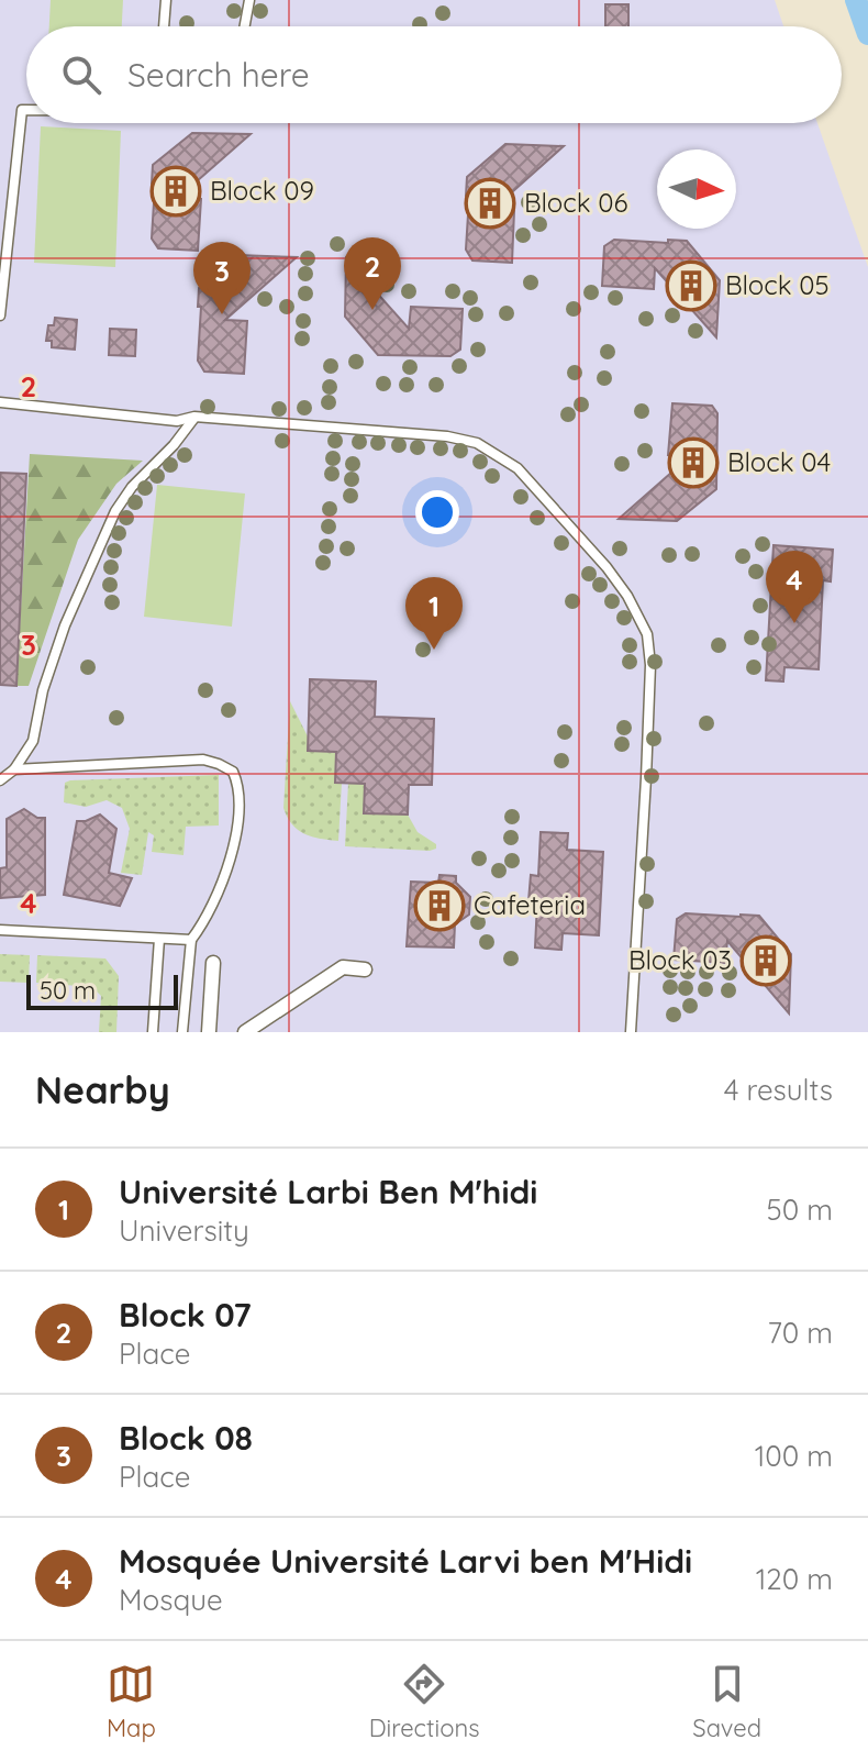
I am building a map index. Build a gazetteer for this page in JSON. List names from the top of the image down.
{
  "places": {
    "building": [
      "Block 09",
      "Block 06",
      "Block 05",
      "Block 04",
      "Cafeteria",
      "Block 03"
    ]
  },
  "scale_bar": "50 m",
  "north": "right",
  "page": {
    "search": "Search here",
    "pins": [
      "2",
      "3",
      "4",
      "1"
    ],
    "scale": "50 m",
    "heading": ["Nearby", "4 results"],
    "list": [
      {
        "mark": "1",
        "name": "Université Larbi Ben M'hidi",
        "note": "University",
        "value": "50 m"
      },
      {
        "mark": "2",
        "name": "Block 07",
        "note": "Place",
        "value": "70 m"
      },
      {
        "mark": "3",
        "name": "Block 08",
        "note": "Place",
        "value": "100 m"
      },
      {
        "mark": "4",
        "name": "Mosquée Université Larvi ben M'Hidi",
        "note": "Mosque",
        "value": "120 m"
      }
    ],
    "nav": ["Map", "Directions", "Saved"]
  },
  "grid": {
    "rows": ["2", "3", "4"]
  }
}
